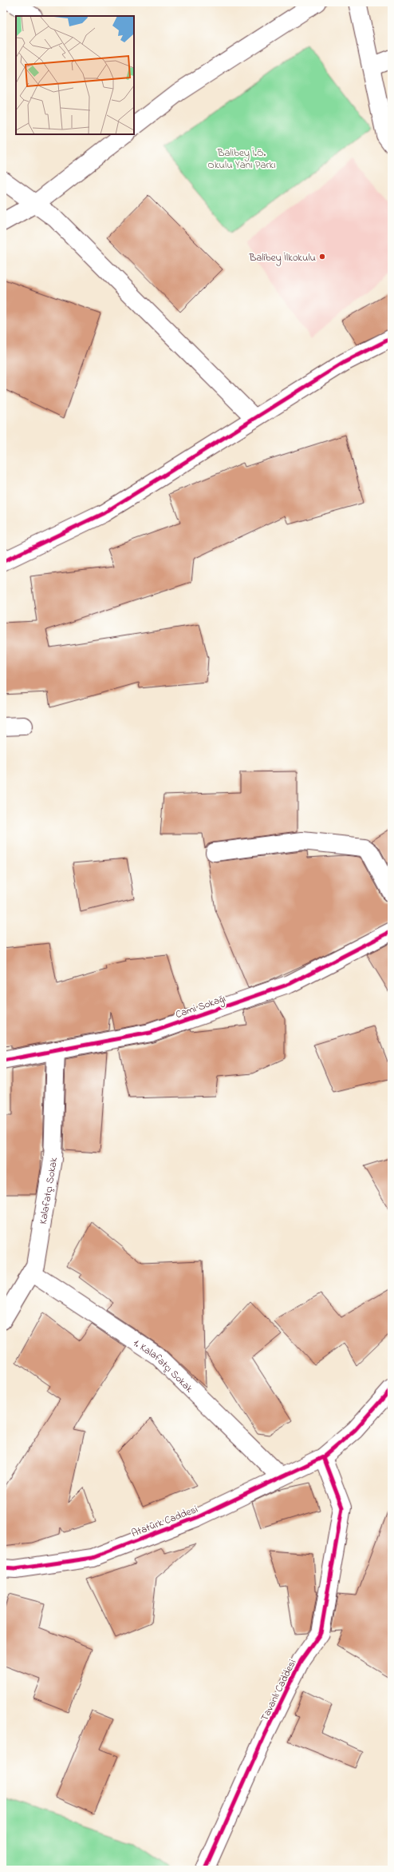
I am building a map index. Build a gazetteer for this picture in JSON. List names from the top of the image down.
{
  "streets": {
    "street": [
      "Cami Sokağı",
      "Kalafatçı Sokak",
      "1. Kalafatçı Sokak",
      "Atatürk Caddesi",
      "Tavanlı Caddesi"
    ]
  },
  "crossings": [
    ["Cami Sokağı", "Kalafatçı Sokak"],
    ["Kalafatçı Sokak", "1. Kalafatçı Sokak"],
    ["1. Kalafatçı Sokak", "Atatürk Caddesi"],
    ["Atatürk Caddesi", "Tavanlı Caddesi"]
  ],
  "parks": ["Balibey İ.Ö. Okulu Yanı Parkı"],
  "places": ["Balibey İlkokulu"]
}
